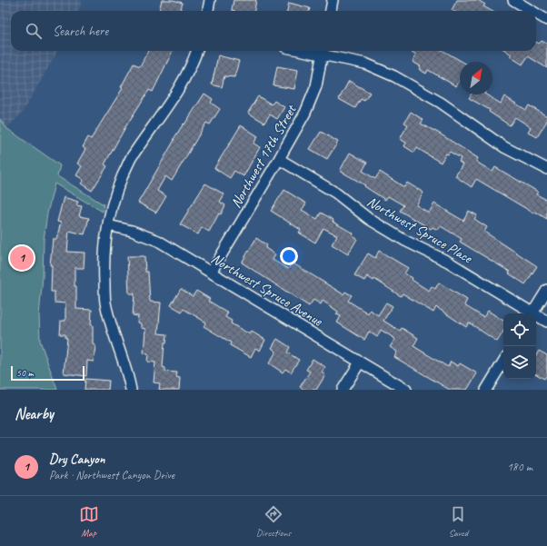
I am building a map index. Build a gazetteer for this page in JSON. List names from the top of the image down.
{
  "streets": {
    "street": ["Northwest 17th Street", "Northwest Spruce Place", "Northwest Spruce Avenue"]
  },
  "crossings": [
    ["Northwest 17th Street", "Northwest Spruce Place"],
    ["Northwest 17th Street", "Northwest Spruce Avenue"]
  ],
  "scale_bar": "50 m",
  "north": "top right",
  "page": {
    "search": "Search here",
    "pins": "1",
    "scale": "50 m",
    "heading": "Nearby",
    "list": [
      {
        "mark": "1",
        "name": "Dry Canyon",
        "note": "Park · Northwest Canyon Drive",
        "value": "180 m"
      }
    ],
    "nav": ["Map", "Directions", "Saved"]
  }
}
